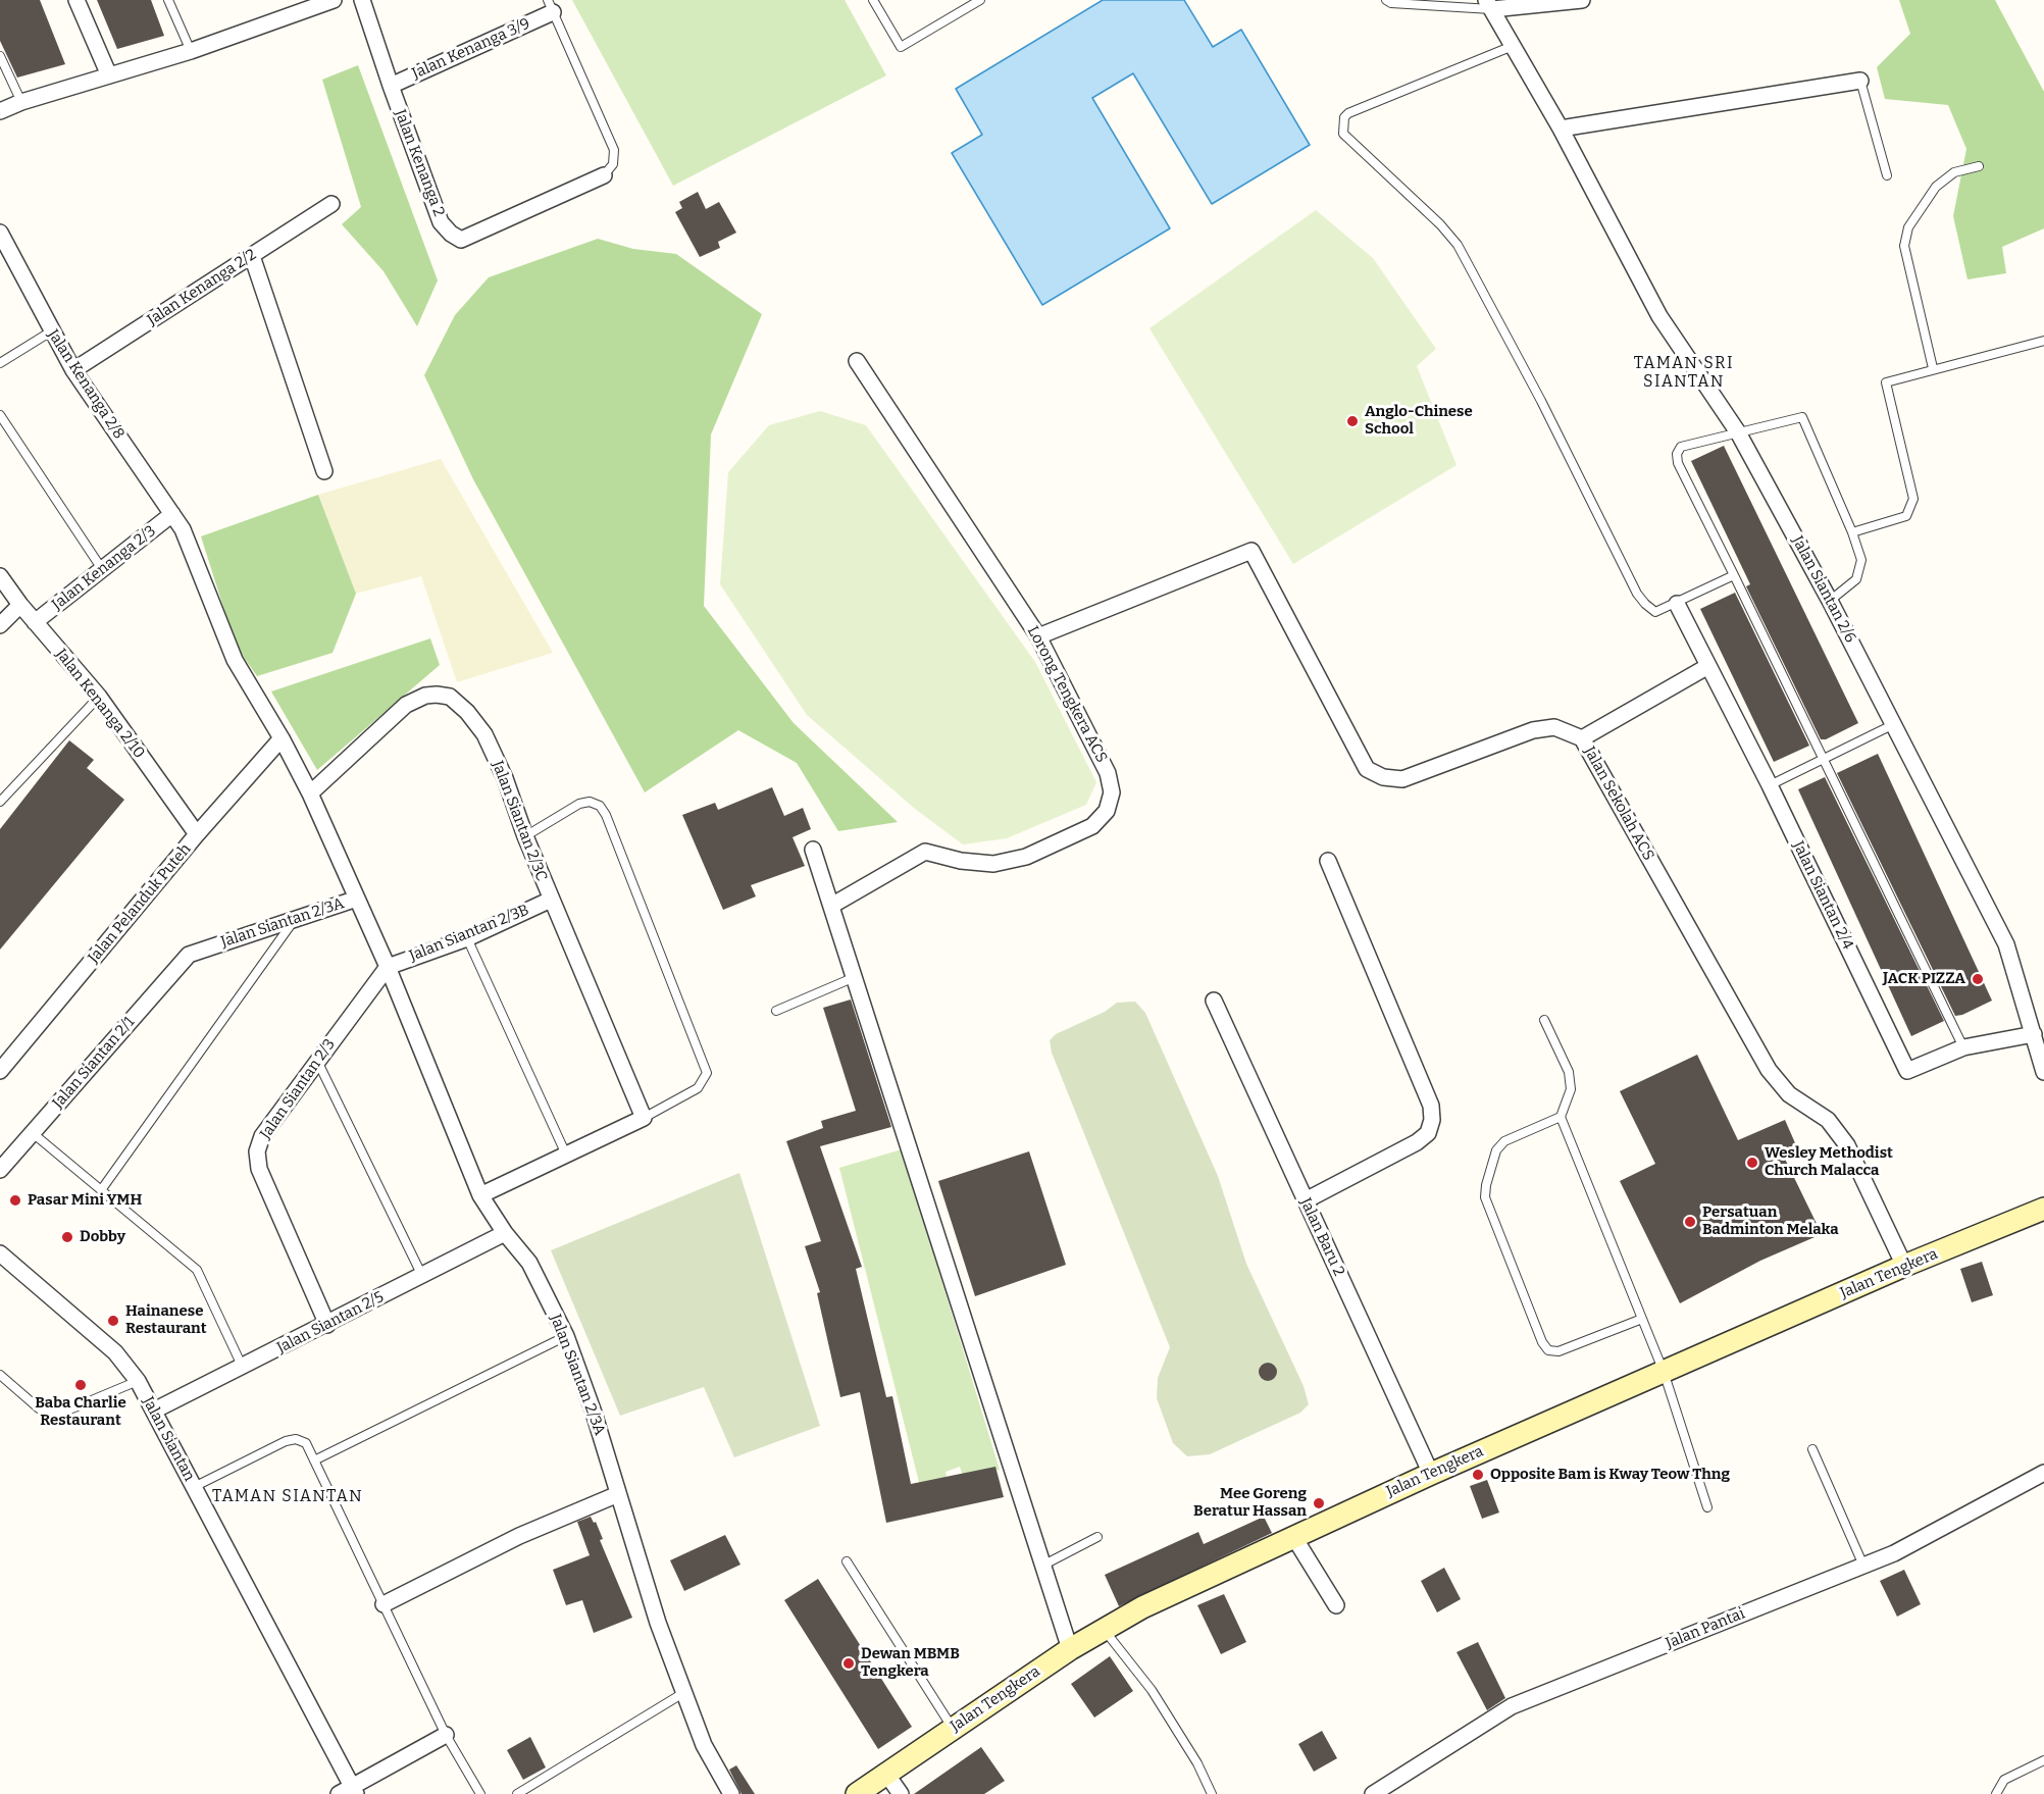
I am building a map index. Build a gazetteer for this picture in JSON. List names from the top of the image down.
{
  "streets": {
    "main road": ["Jalan Tengkera"],
    "street": [
      "Jalan Kenanga 3/9",
      "Jalan Kenanga 2",
      "Jalan Kenanga 2/2",
      "Jalan Kenanga 2/8",
      "Jalan Kenanga 2/3",
      "Jalan Siantan 2/6",
      "Lorong Tengkera ACS",
      "Jalan Kenanga 2/10",
      "Jalan Sekolah ACS",
      "Jalan Siantan 2/3C",
      "Jalan Siantan 2/4",
      "Jalan Pelanduk Puteh",
      "Jalan Siantan 2/3A",
      "Jalan Siantan 2/3B",
      "Jalan Siantan 2/1",
      "Jalan Siantan 2/3",
      "Jalan Baru 2",
      "Jalan Siantan 2/5",
      "Jalan Siantan",
      "Jalan Pantai"
    ]
  },
  "crossings": [
    ["Jalan Kenanga 3/9", "Jalan Kenanga 2"],
    ["Jalan Kenanga 2/2", "Jalan Kenanga 2/8"],
    ["Jalan Kenanga 2/8", "Jalan Kenanga 2/3"],
    ["Jalan Kenanga 2/8", "Jalan Siantan 2/3C"],
    ["Jalan Kenanga 2/8", "Jalan Pelanduk Puteh"],
    ["Jalan Kenanga 2/8", "Jalan Siantan 2/3A"],
    ["Jalan Kenanga 2/3", "Jalan Kenanga 2/10"],
    ["Jalan Siantan 2/6", "Jalan Siantan 2/4"],
    ["Lorong Tengkera ACS", "Jalan Sekolah ACS"],
    ["Jalan Kenanga 2/10", "Jalan Pelanduk Puteh"],
    ["Jalan Sekolah ACS", "Jalan Tengkera"],
    ["Jalan Siantan 2/3C", "Jalan Siantan 2/3B"],
    ["Jalan Siantan 2/3A", "Jalan Siantan 2/3B"],
    ["Jalan Siantan 2/3A", "Jalan Siantan 2/1"],
    ["Jalan Siantan 2/3A", "Jalan Siantan 2/3"],
    ["Jalan Siantan 2/3A", "Jalan Siantan 2/5"],
    ["Jalan Siantan 2/3B", "Jalan Siantan 2/3"],
    ["Jalan Siantan 2/3", "Jalan Siantan 2/5"],
    ["Jalan Baru 2", "Jalan Tengkera"],
    ["Jalan Siantan 2/5", "Jalan Siantan"]
  ],
  "districts": ["TAMAN SRI SIANTAN", "TAMAN SIANTAN"],
  "places": [
    "Anglo-Chinese School",
    "JACK PIZZA",
    "Wesley Methodist Church Malacca",
    "Pasar Mini YMH",
    "Persatuan Badminton Melaka",
    "Dobby",
    "Hainanese Restaurant",
    "Baba Charlie Restaurant",
    "Opposite Bam is Kway Teow Thng",
    "Mee Goreng Beratur Hassan",
    "Dewan MBMB Tengkera"
  ]
}
